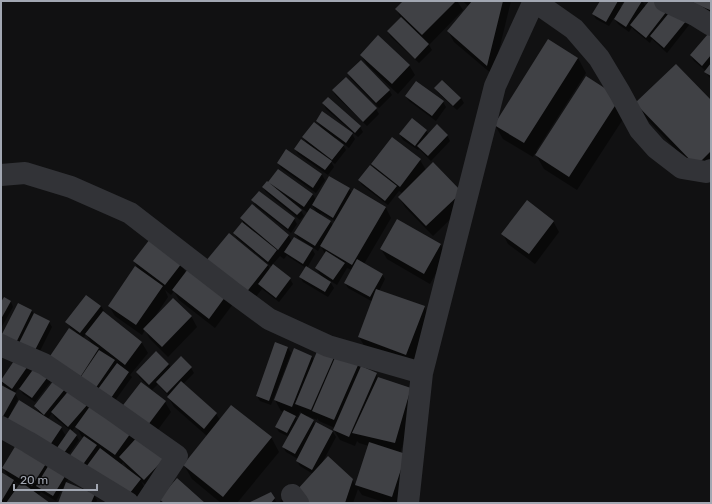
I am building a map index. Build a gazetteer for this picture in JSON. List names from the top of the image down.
{
  "scale_bar": "20 m"
}
